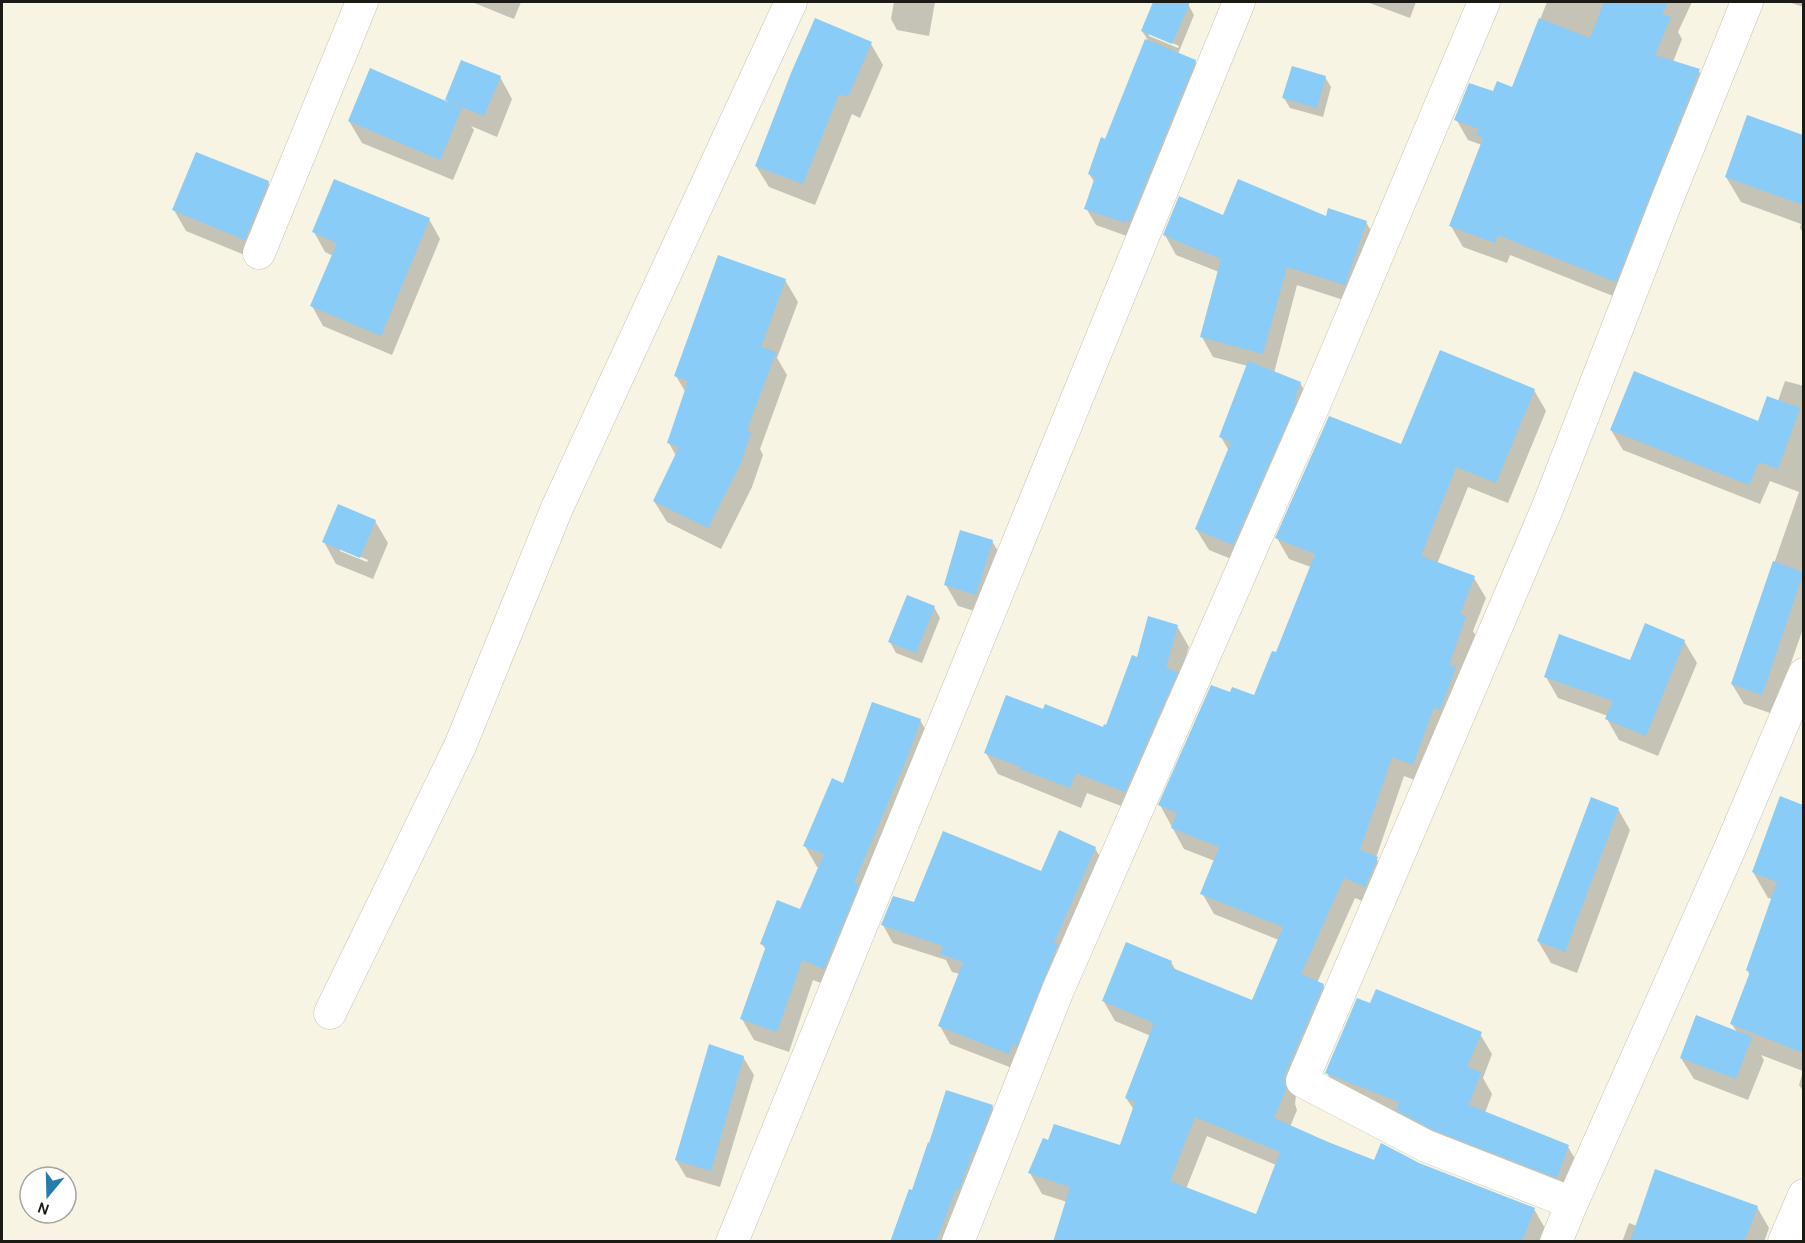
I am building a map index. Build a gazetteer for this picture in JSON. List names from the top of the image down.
{
  "north": "bottom"
}
